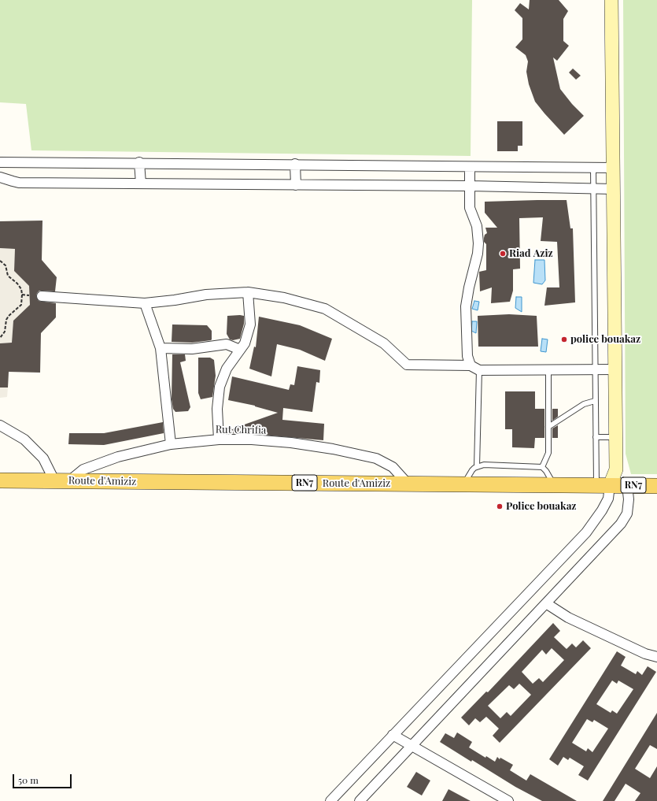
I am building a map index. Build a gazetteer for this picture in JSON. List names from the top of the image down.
{
  "streets": {
    "main road": ["Route d'Amiziz", "RN7"],
    "street": ["Rut Chrifia"]
  },
  "crossings": [
    ["Rut Chrifia", "Route d'Amiziz"]
  ],
  "places": ["Riad Aziz", "police bouakaz", "Police bouakaz"],
  "scale_bar": "50 m"
}
